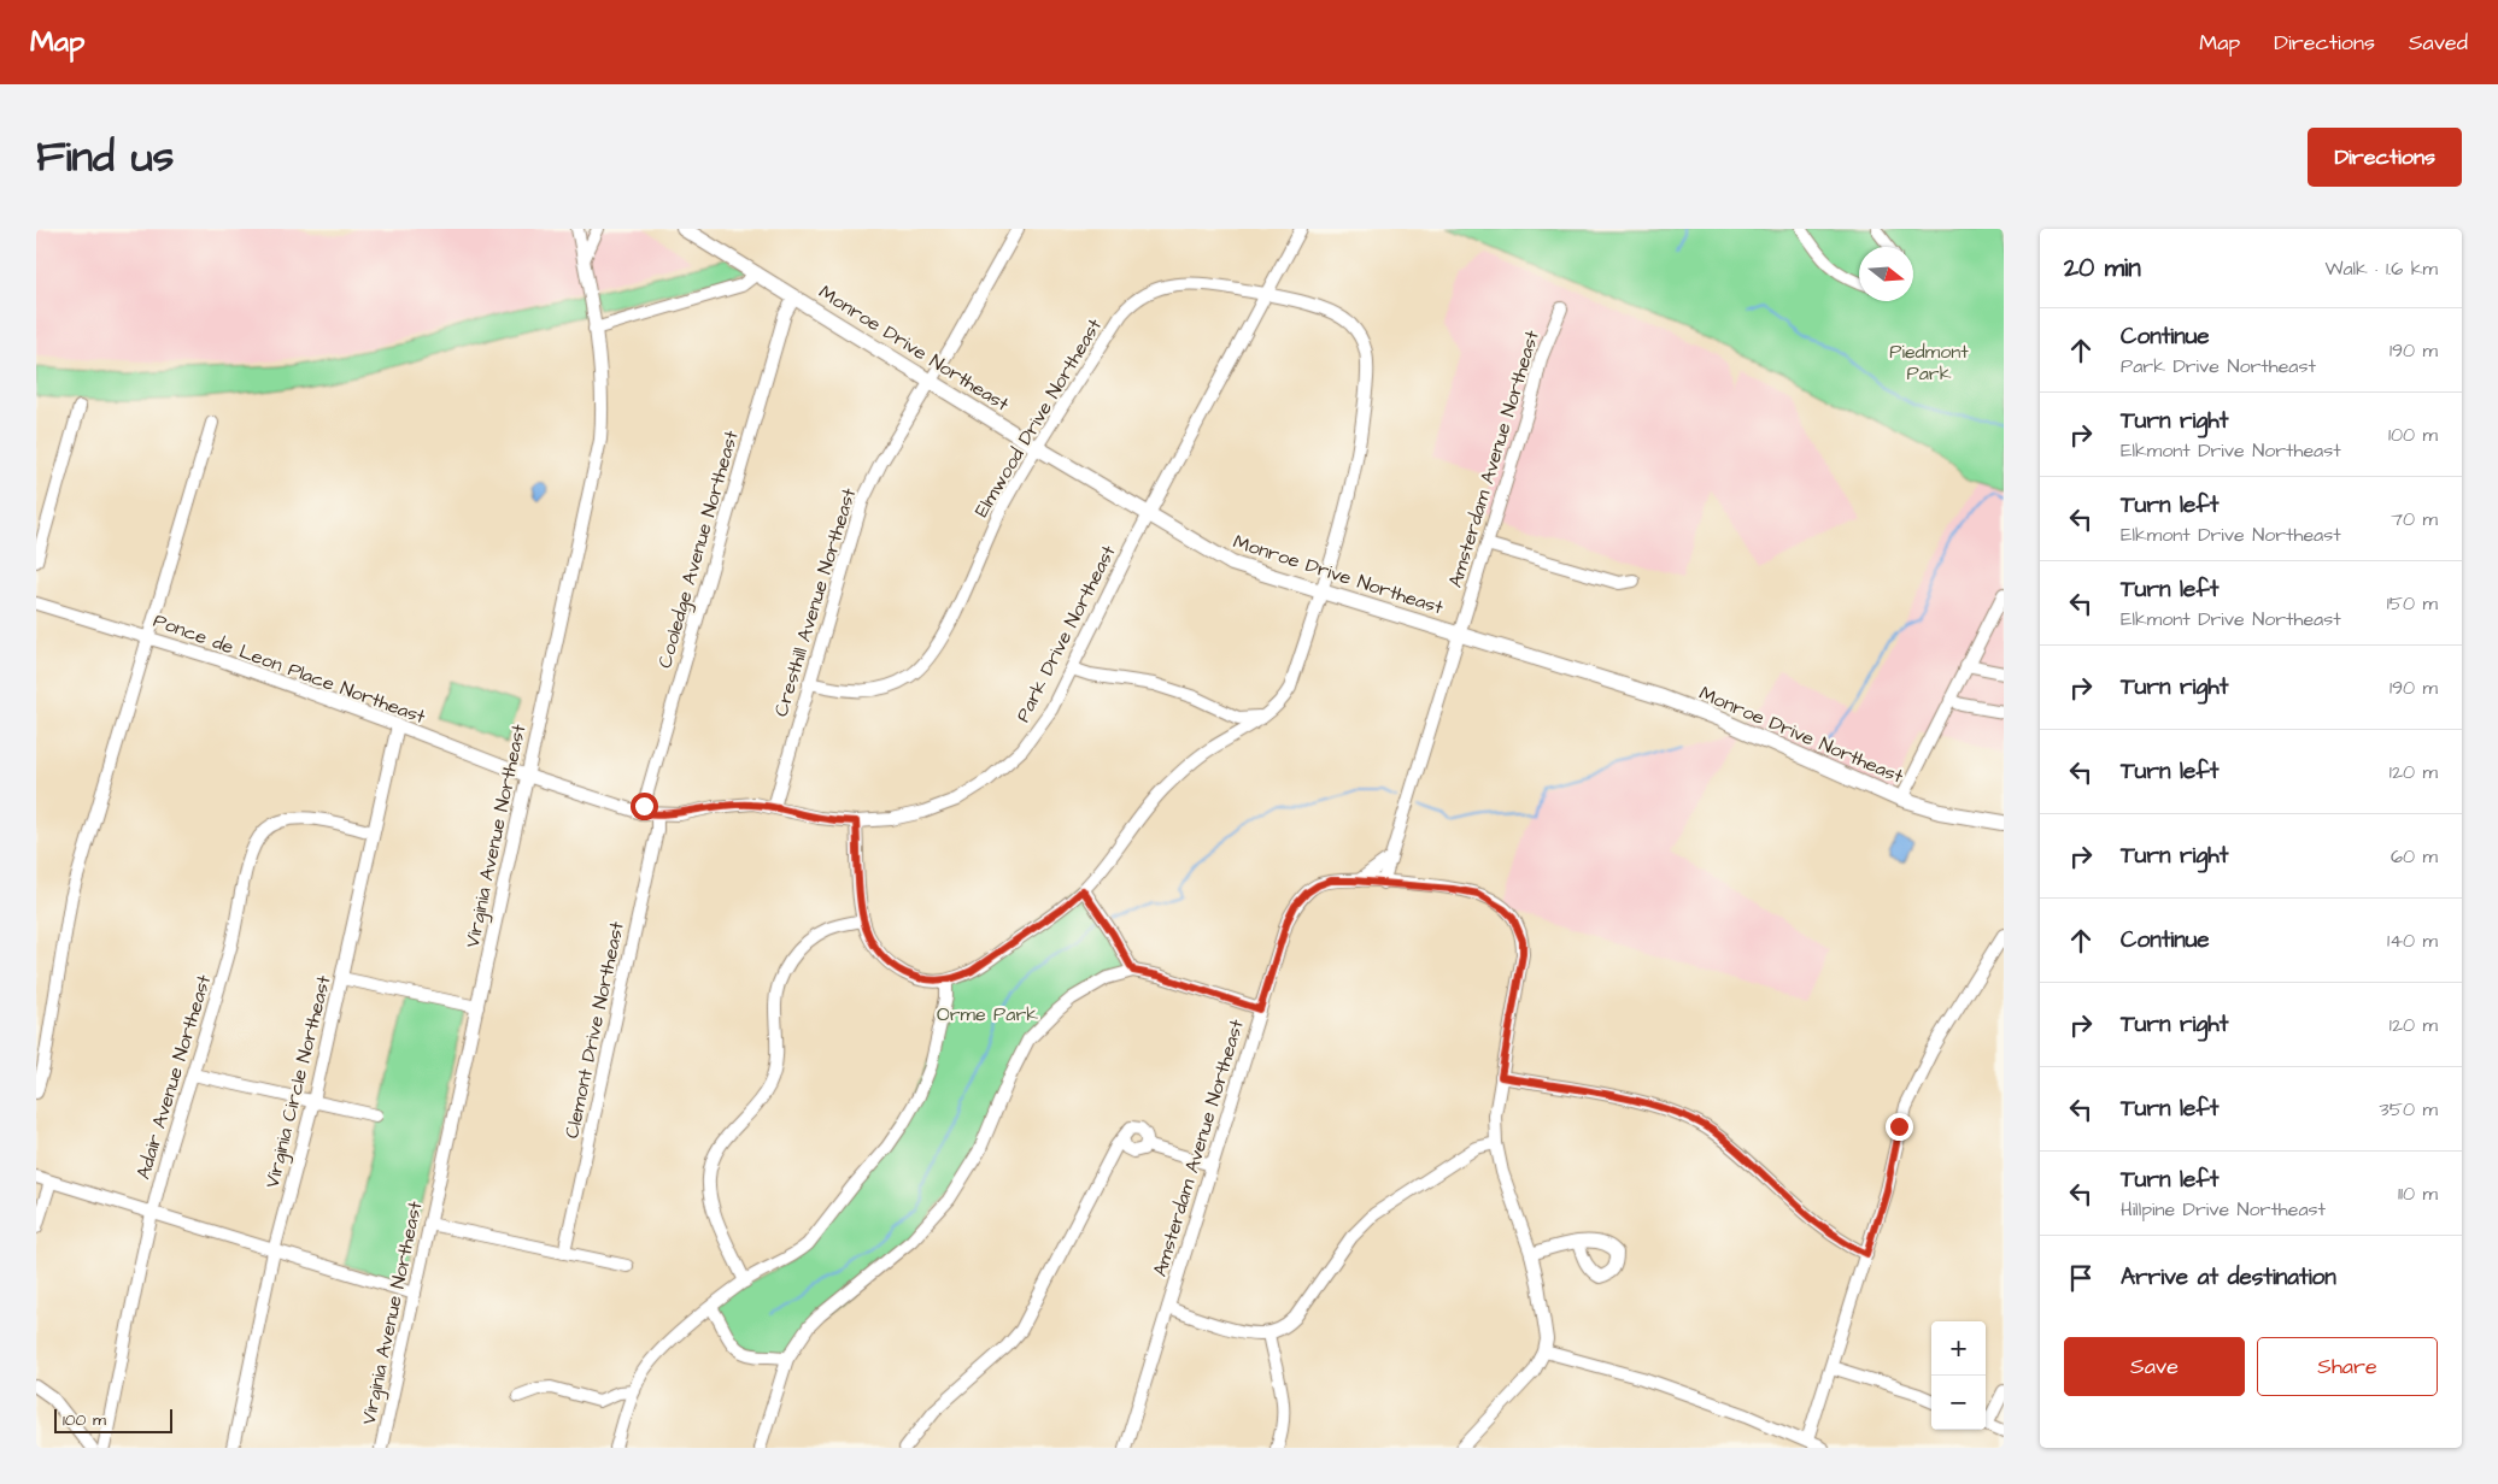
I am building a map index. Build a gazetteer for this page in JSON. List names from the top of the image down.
{
  "streets": {
    "main road": ["Monroe Drive Northeast"],
    "street": [
      "Elmwood Drive Northeast",
      "Amsterdam Avenue Northeast",
      "Cooledge Avenue Northeast",
      "Cresthill Avenue Northeast",
      "Park Drive Northeast",
      "Ponce de Leon Place Northeast",
      "Virginia Avenue Northeast",
      "Clemont Drive Northeast",
      "Adair Avenue Northeast",
      "Virginia Circle Northeast"
    ]
  },
  "crossings": [
    ["Monroe Drive Northeast", "Elmwood Drive Northeast"],
    ["Monroe Drive Northeast", "Amsterdam Avenue Northeast"],
    ["Monroe Drive Northeast", "Cooledge Avenue Northeast"],
    ["Monroe Drive Northeast", "Cresthill Avenue Northeast"],
    ["Monroe Drive Northeast", "Park Drive Northeast"],
    ["Elmwood Drive Northeast", "Cresthill Avenue Northeast"],
    ["Elmwood Drive Northeast", "Park Drive Northeast"],
    ["Cooledge Avenue Northeast", "Park Drive Northeast"],
    ["Cresthill Avenue Northeast", "Park Drive Northeast"],
    ["Park Drive Northeast", "Ponce de Leon Place Northeast"],
    ["Park Drive Northeast", "Virginia Avenue Northeast"],
    ["Park Drive Northeast", "Clemont Drive Northeast"],
    ["Ponce de Leon Place Northeast", "Virginia Avenue Northeast"],
    ["Ponce de Leon Place Northeast", "Virginia Circle Northeast"],
    ["Adair Avenue Northeast", "Virginia Circle Northeast"]
  ],
  "parks": ["Piedmont Park", "Orme Park"],
  "scale_bar": "100 m",
  "north": "right",
  "page": {
    "header": "Map",
    "nav": ["Map", "Directions", "Saved"],
    "title": "Find us",
    "buttons": [
      "Directions",
      ["Save", "Share"]
    ],
    "heading": ["20 min", "Walk · 1.6 km"],
    "list": [
      ["Continue", "Park Drive Northeast", "190 m"],
      ["Turn right", "Elkmont Drive Northeast", "100 m"],
      ["Turn left", "Elkmont Drive Northeast", "70 m"],
      ["Turn left", "Elkmont Drive Northeast", "150 m"],
      ["Turn right", "190 m"],
      ["Turn left", "120 m"],
      ["Turn right", "60 m"],
      ["Continue", "140 m"],
      ["Turn right", "120 m"],
      ["Turn left", "350 m"],
      ["Turn left", "Hillpine Drive Northeast", "110 m"],
      "Arrive at destination"
    ],
    "map_buttons": ["+", "−"],
    "scale": "100 m"
  }
}
